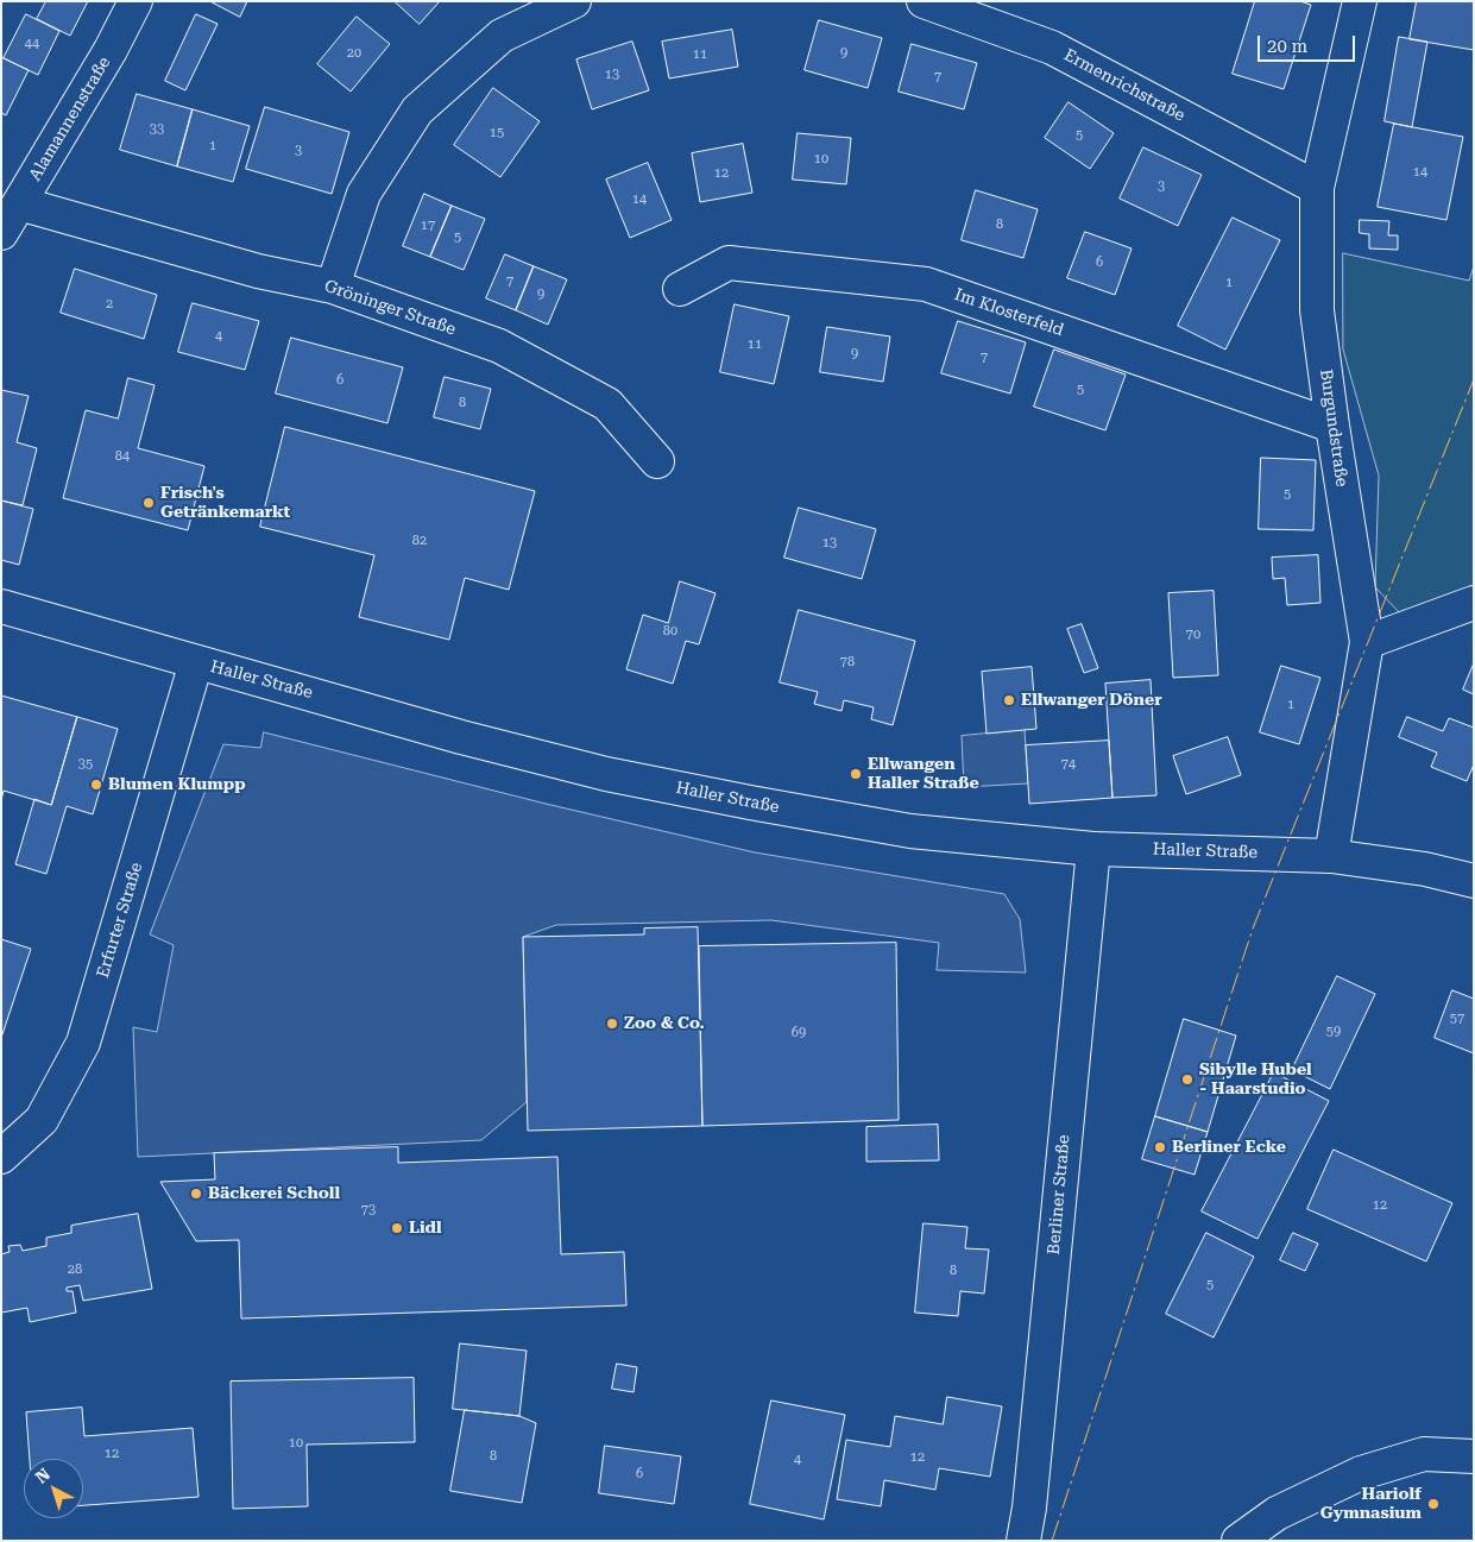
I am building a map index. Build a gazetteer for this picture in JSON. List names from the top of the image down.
{
  "streets": {
    "street": [
      "Ermenrichstraße",
      "Alamannenstraße",
      "Gröninger Straße",
      "Im Klosterfeld",
      "Burgundstraße",
      "Haller Straße",
      "Erfurter Straße",
      "Berliner Straße"
    ]
  },
  "crossings": [
    ["Ermenrichstraße", "Burgundstraße"],
    ["Alamannenstraße", "Gröninger Straße"],
    ["Im Klosterfeld", "Burgundstraße"],
    ["Burgundstraße", "Haller Straße"],
    ["Haller Straße", "Erfurter Straße"],
    ["Haller Straße", "Berliner Straße"]
  ],
  "places": [
    "Frisch's Getränkemarkt",
    "Ellwanger Döner",
    "Ellwangen Haller Straße",
    "Blumen Klumpp",
    "Zoo & Co.",
    "Sibylle Hubel - Haarstudio",
    "Berliner Ecke",
    "Bäckerei Scholl",
    "Lidl",
    "Hariolf Gymnasium"
  ],
  "house_numbers": [
    "44",
    "20",
    "9",
    "11",
    "13",
    "7",
    "33",
    "15",
    "5",
    "1",
    "3",
    "10",
    "14",
    "12",
    "3",
    "14",
    "8",
    "17",
    "5",
    "6",
    "7",
    "1",
    "9",
    "2",
    "4",
    "11",
    "9",
    "7",
    "6",
    "5",
    "8",
    "84",
    "5",
    "82",
    "13",
    "80",
    "70",
    "78",
    "1",
    "35",
    "74",
    "57",
    "59",
    "69",
    "12",
    "73",
    "28",
    "8",
    "5",
    "10",
    "12",
    "8",
    "12",
    "4",
    "6"
  ],
  "scale_bar": "20 m",
  "north": "top left"
}
